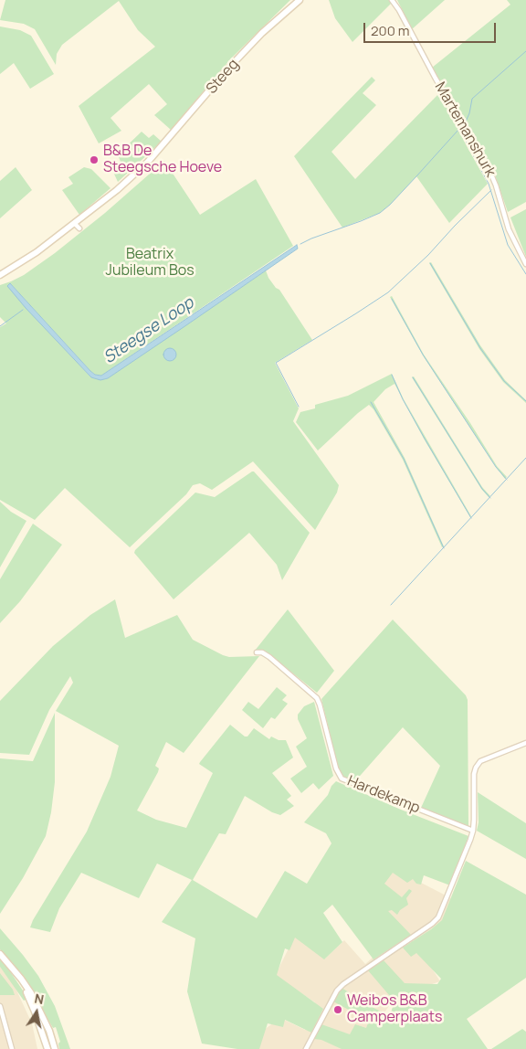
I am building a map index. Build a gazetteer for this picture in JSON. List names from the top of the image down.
{
  "streets": {
    "street": ["Steeg", "Martemanshurk", "Hardekamp"]
  },
  "water": ["Steegse Loop"],
  "parks": ["Beatrix Jubileum Bos"],
  "places": ["B&B De Steegsche Hoeve", "Weibos B&B Camperplaats"],
  "scale_bar": "200 m",
  "north": "top"
}
